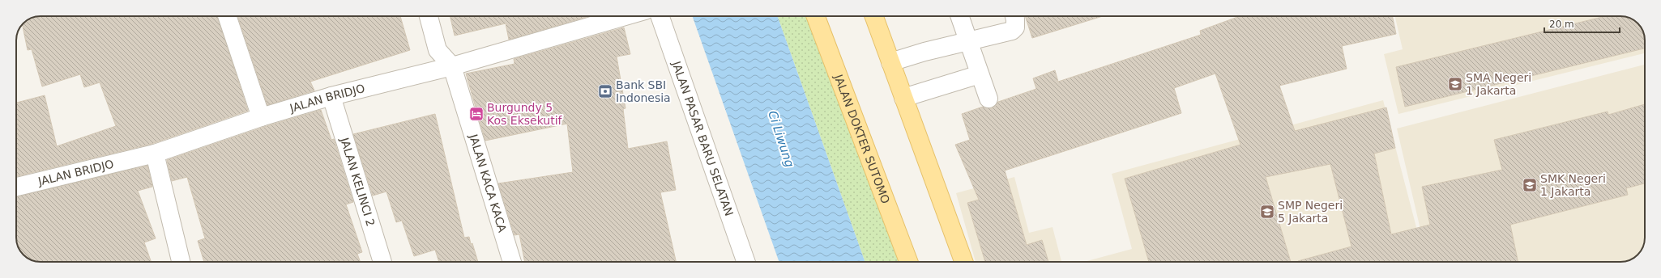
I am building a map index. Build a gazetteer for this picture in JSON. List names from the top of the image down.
{
  "streets": {
    "main road": ["JALAN DOKTER SUTOMO"],
    "street": [
      "JALAN BRIDJO",
      "JALAN PASAR BARU SELATAN",
      "JALAN KELINCI 2",
      "JALAN KACA KACA"
    ]
  },
  "crossings": [
    ["JALAN BRIDJO", "JALAN KELINCI 2"],
    ["JALAN BRIDJO", "JALAN KACA KACA"]
  ],
  "water": ["Ci Liwung"],
  "places": {
    "school or university": ["SMA Negeri 1 Jakarta", "SMK Negeri 1 Jakarta", "SMP Negeri 5 Jakarta"],
    "bank": ["Bank SBI Indonesia"],
    "hotel": ["Burgundy 5 Kos Eksekutif"]
  },
  "scale_bar": "20 m"
}
